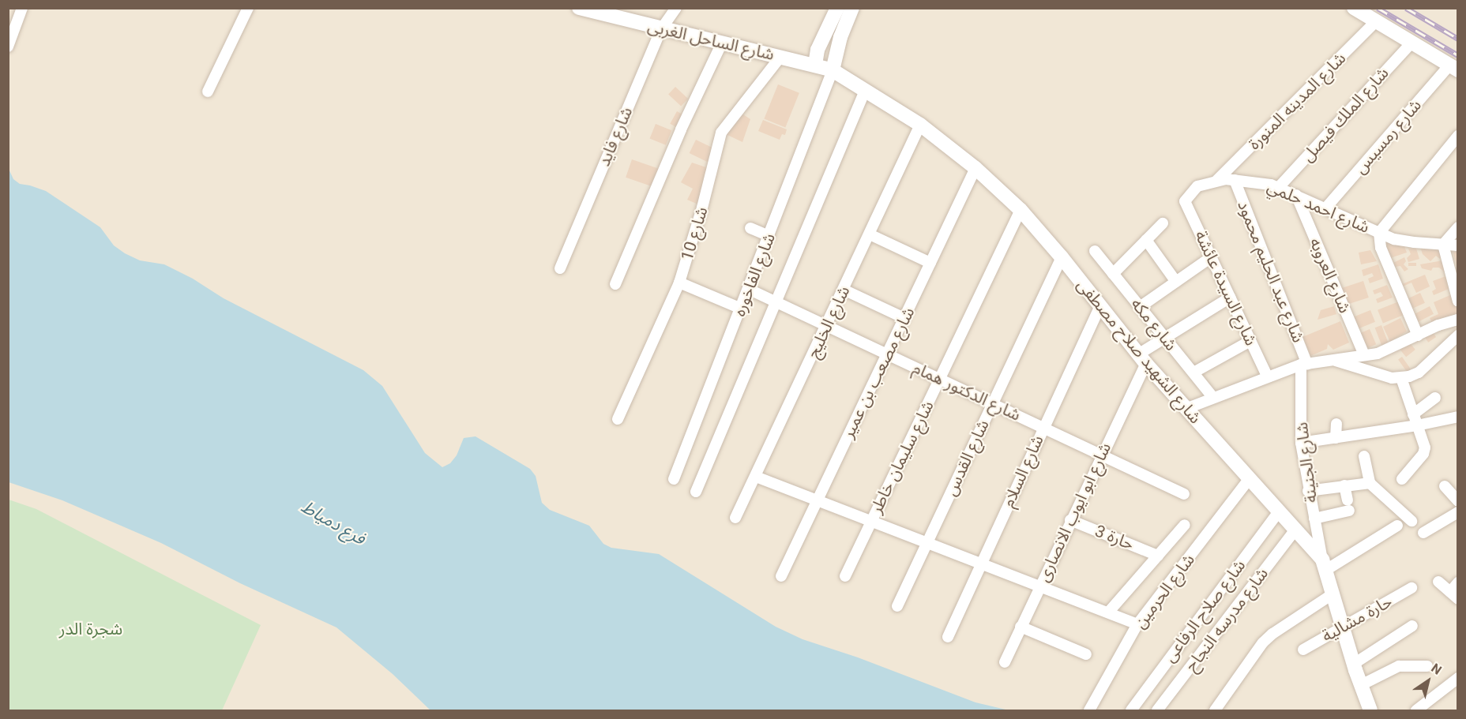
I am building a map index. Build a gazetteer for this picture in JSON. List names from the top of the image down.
{
  "streets": {
    "main road": ["شارع الساحل الغربى", "شارع الشهيد صلاح مصطفى"],
    "street": [
      "شارع المدينه المنورة",
      "شارع الملك فيصل",
      "شارع فايد",
      "شارع رمسيس",
      "شارع احمد حلمي",
      "شارع 10",
      "شارع عبد الحليم محمود",
      "شارع الفاخوره",
      "شارع العروبه",
      "شارع السيدة عائشة",
      "شارع الخليج",
      "شارع مكه",
      "شارع مصعب بن عمير",
      "شارع الدكتور همام",
      "شارع سليمان خاطر",
      "شارع القدس",
      "شارع الجنينة",
      "شارع السلام",
      "شارع ابو ايوب الانصارى",
      "حارة 3",
      "شارع الحرمين",
      "شارع صلاح الرفاعى",
      "حارة مشالية",
      "شارع مدرسه النجاح"
    ]
  },
  "crossings": [
    ["شارع الساحل الغربى", "شارع فايد"],
    ["شارع الساحل الغربى", "شارع 10"],
    ["شارع الساحل الغربى", "شارع الشهيد صلاح مصطفى"],
    ["شارع المدينه المنورة", "شارع احمد حلمي"],
    ["شارع الملك فيصل", "شارع احمد حلمي"],
    ["شارع رمسيس", "شارع احمد حلمي"],
    ["شارع احمد حلمي", "شارع عبد الحليم محمود"],
    ["شارع احمد حلمي", "شارع العروبه"],
    ["شارع احمد حلمي", "شارع السيدة عائشة"],
    ["شارع عبد الحليم محمود", "شارع الجنينة"],
    ["شارع الفاخوره", "شارع الشهيد صلاح مصطفى"],
    ["شارع الفاخوره", "شارع الدكتور همام"],
    ["شارع الخليج", "شارع الشهيد صلاح مصطفى"],
    ["شارع الخليج", "شارع الدكتور همام"],
    ["شارع الشهيد صلاح مصطفى", "شارع مصعب بن عمير"],
    ["شارع الشهيد صلاح مصطفى", "شارع سليمان خاطر"],
    ["شارع الشهيد صلاح مصطفى", "شارع القدس"],
    ["شارع الشهيد صلاح مصطفى", "شارع الجنينة"],
    ["شارع الشهيد صلاح مصطفى", "شارع السلام"],
    ["شارع الشهيد صلاح مصطفى", "شارع ابو ايوب الانصارى"],
    ["شارع الشهيد صلاح مصطفى", "شارع الحرمين"],
    ["شارع الشهيد صلاح مصطفى", "شارع صلاح الرفاعى"],
    ["شارع الشهيد صلاح مصطفى", "حارة مشالية"],
    ["شارع الشهيد صلاح مصطفى", "شارع مدرسه النجاح"],
    ["شارع مصعب بن عمير", "شارع الدكتور همام"],
    ["شارع الدكتور همام", "شارع سليمان خاطر"],
    ["شارع الدكتور همام", "شارع القدس"],
    ["شارع الدكتور همام", "شارع السلام"],
    ["شارع الدكتور همام", "شارع ابو ايوب الانصارى"],
    ["شارع ابو ايوب الانصارى", "حارة 3"]
  ],
  "water": ["فرع دمياط"],
  "parks": ["شجرة الدر"],
  "north": "top right"
}
